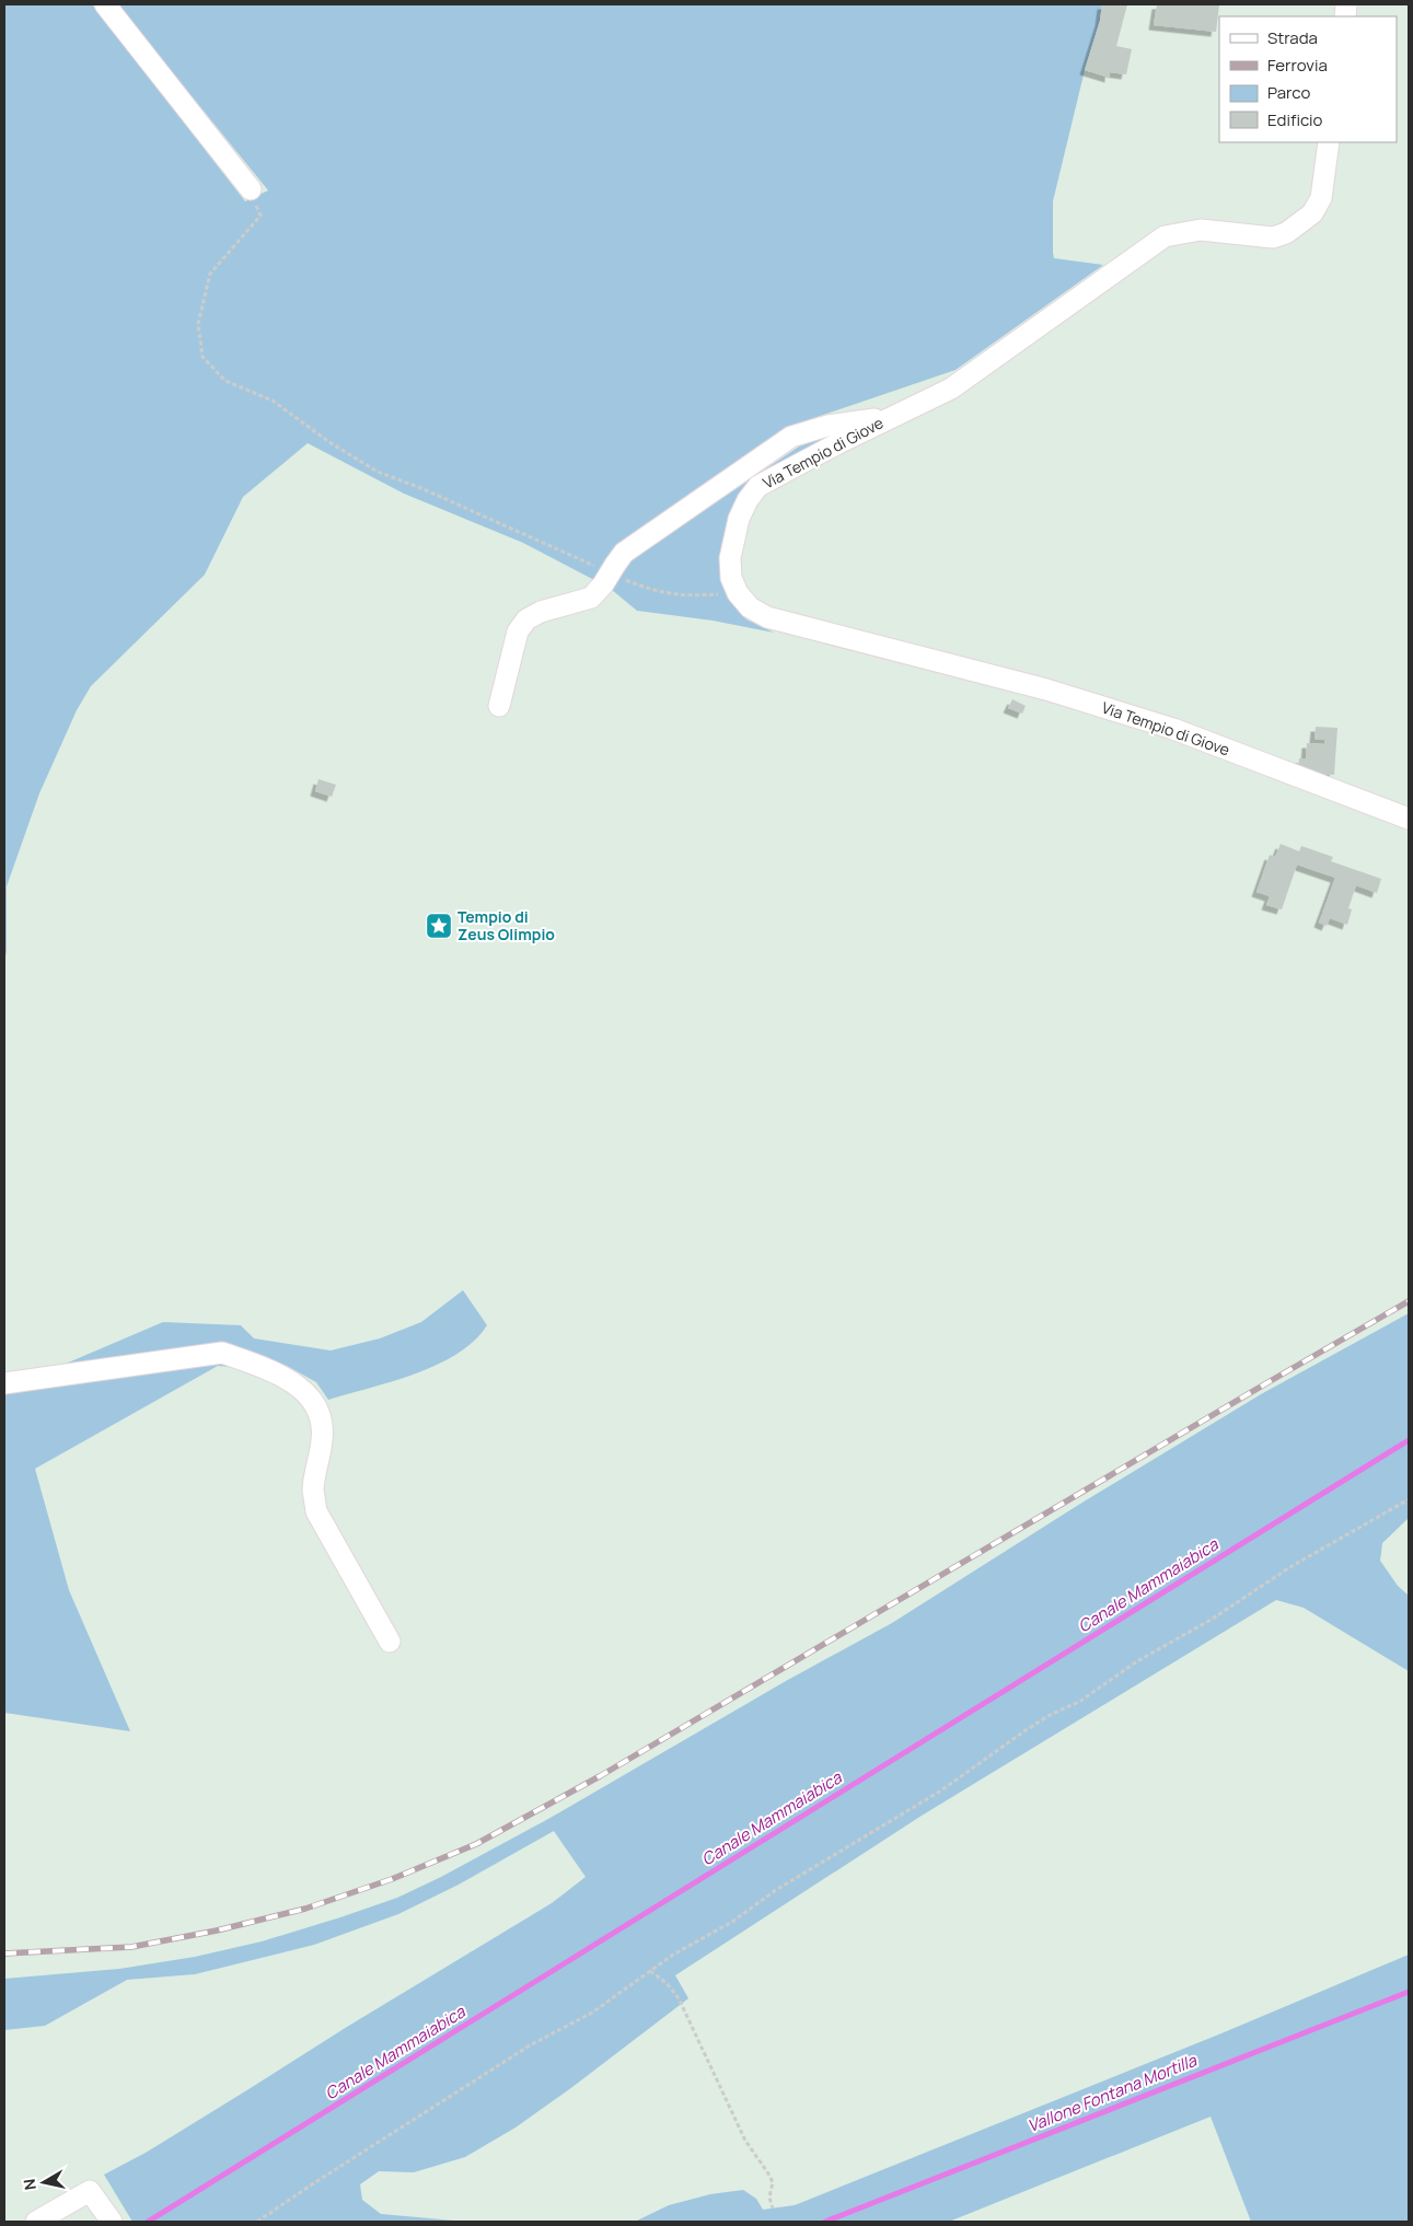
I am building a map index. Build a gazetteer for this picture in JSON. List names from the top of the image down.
{
  "streets": {
    "street": ["Via Tempio di Giove"]
  },
  "water": ["Canale Mammaiabica", "Vallone Fontana Mortilla"],
  "places": {
    "place": ["Tempio di Zeus Olimpio"]
  },
  "legend": [
    "Strada",
    "Ferrovia",
    "Parco",
    "Edificio"
  ],
  "north": "left"
}
